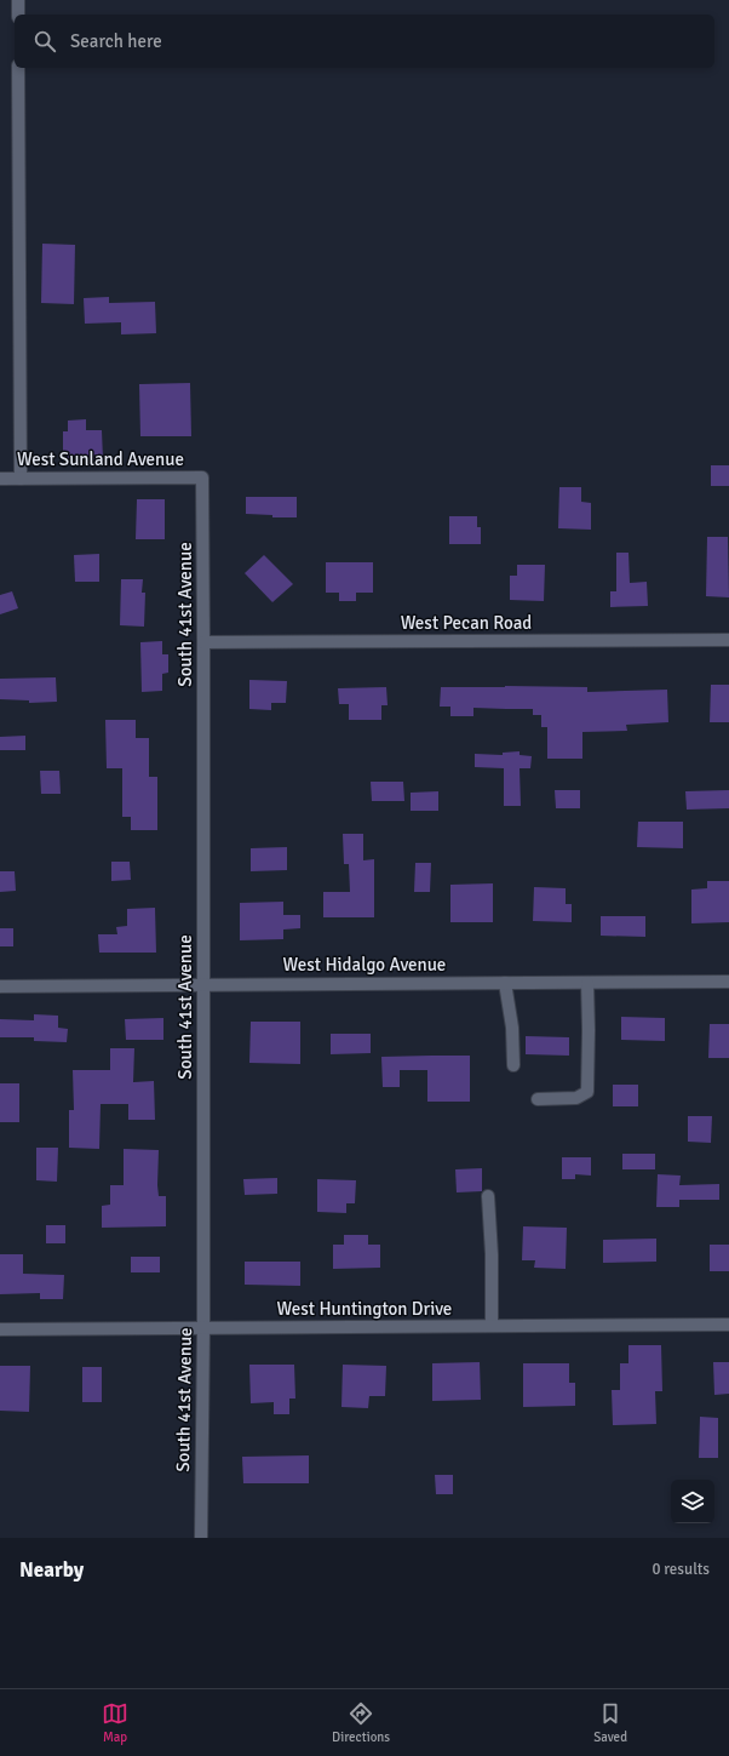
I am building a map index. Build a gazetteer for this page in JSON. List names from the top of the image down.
{
  "streets": {
    "street": [
      "West Sunland Avenue",
      "South 41st Avenue",
      "West Pecan Road",
      "West Hidalgo Avenue",
      "West Huntington Drive"
    ]
  },
  "crossings": [
    ["West Sunland Avenue", "South 41st Avenue"],
    ["South 41st Avenue", "West Pecan Road"],
    ["South 41st Avenue", "West Hidalgo Avenue"],
    ["South 41st Avenue", "West Huntington Drive"]
  ],
  "page": {
    "search": "Search here",
    "heading": ["Nearby", "0 results"],
    "nav": ["Map", "Directions", "Saved"]
  }
}
